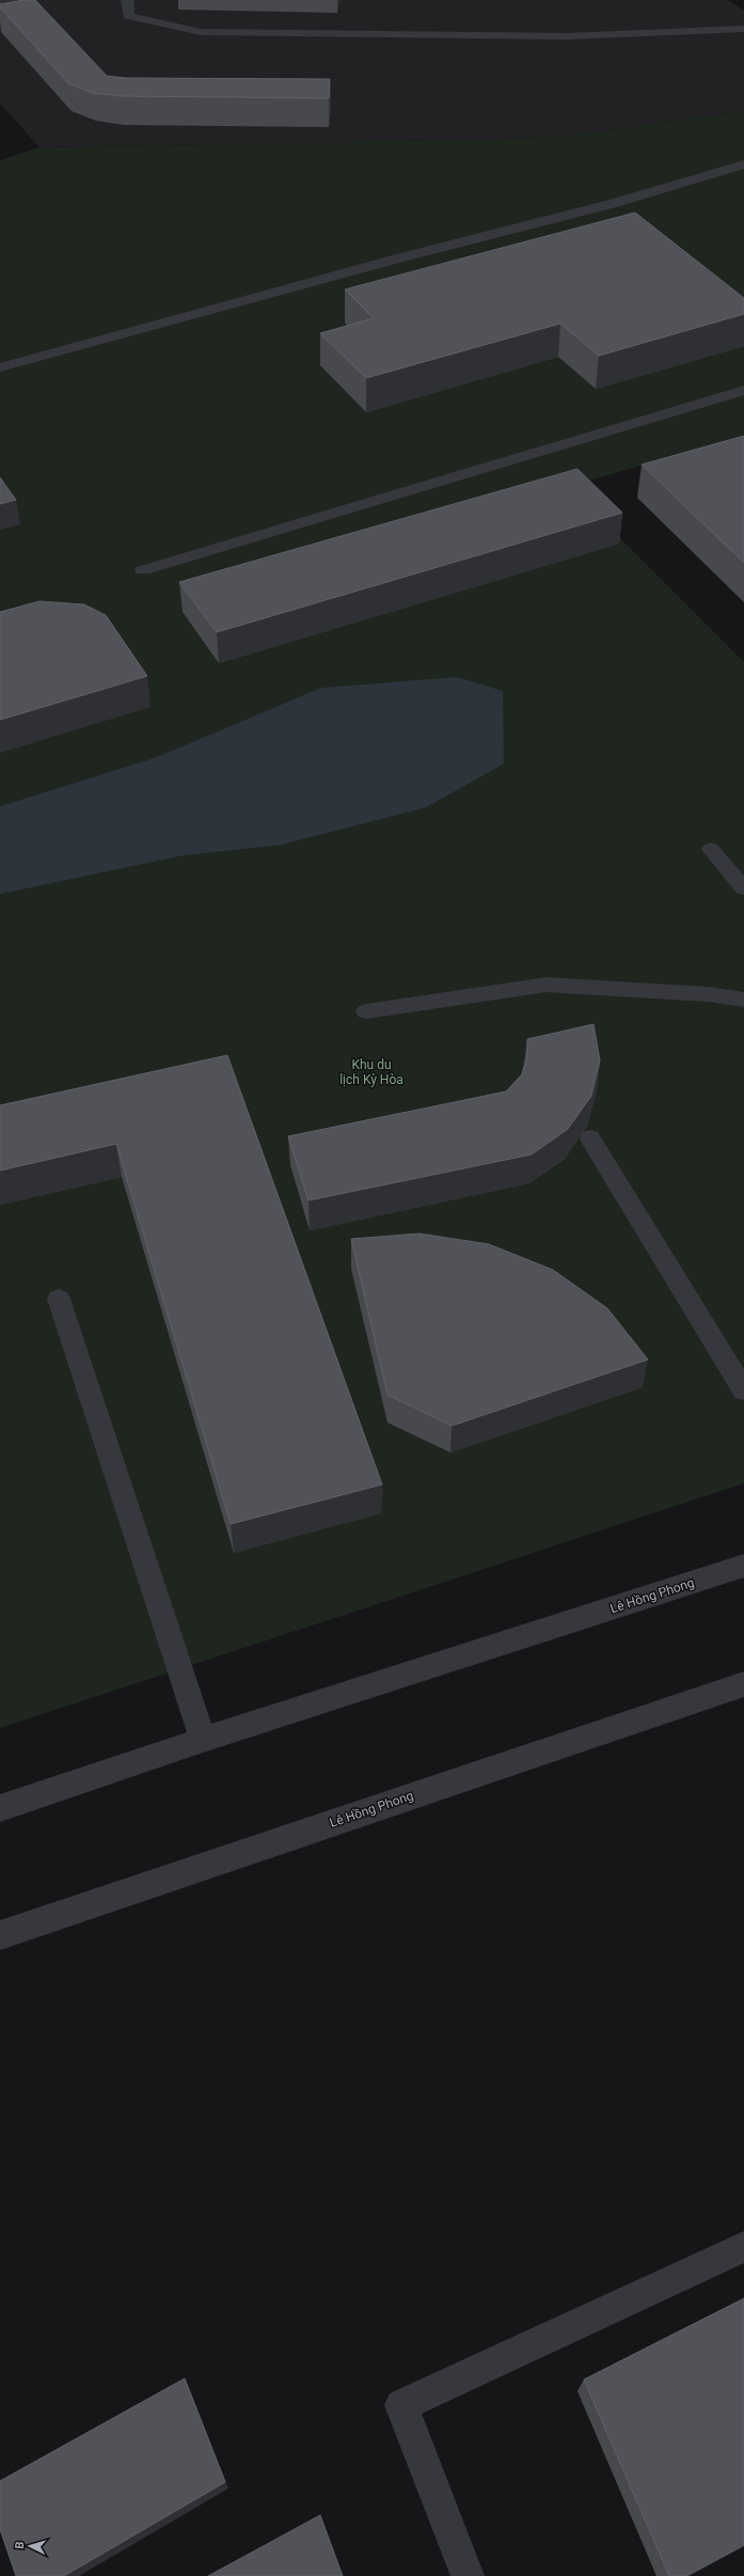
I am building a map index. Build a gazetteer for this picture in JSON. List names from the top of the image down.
{
  "streets": {
    "street": ["Lê Hồng Phong"]
  },
  "parks": ["Khu du lịch Kỳ Hòa"],
  "north": "left"
}
